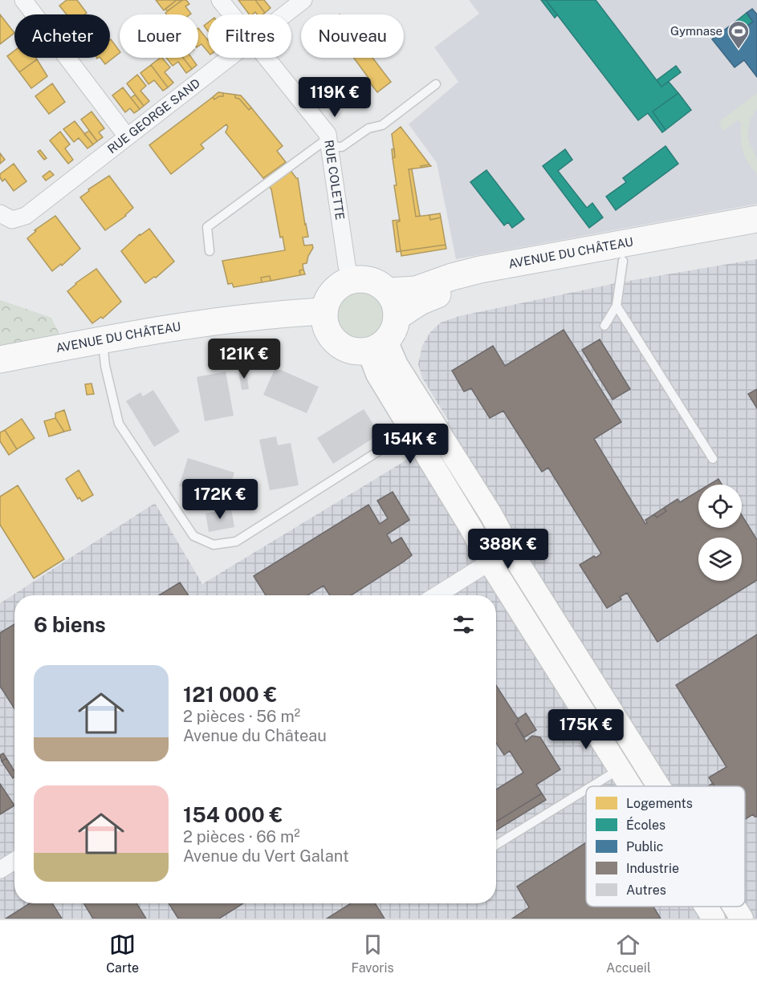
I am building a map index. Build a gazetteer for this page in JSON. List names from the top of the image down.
{
  "streets": {
    "main road": ["AVENUE DU CHÂTEAU"],
    "street": ["RUE GEORGE SAND", "RUE COLETTE"]
  },
  "crossings": [
    ["RUE COLETTE", "AVENUE DU CHÂTEAU"]
  ],
  "places": {
    "sports": ["Gymnase"]
  },
  "legend": [
    "Logements",
    "Écoles",
    "Public",
    "Industrie",
    "Autres"
  ],
  "page": {
    "chip": [
      "Acheter",
      "Louer",
      "Filtres",
      "Nouveau"
    ],
    "price": [
      "119K €",
      "121K €",
      "154K €",
      "172K €",
      "388K €",
      "175K €"
    ],
    "heading": "6 biens",
    "list": [
      {
        "name": "121 000 €",
        "note": "2 pièces · 56 m² · Avenue du Château"
      },
      {
        "name": "154 000 €",
        "note": "2 pièces · 66 m² · Avenue du Vert Galant"
      }
    ],
    "tabs": ["Carte", "Favoris", "Accueil"]
  }
}
